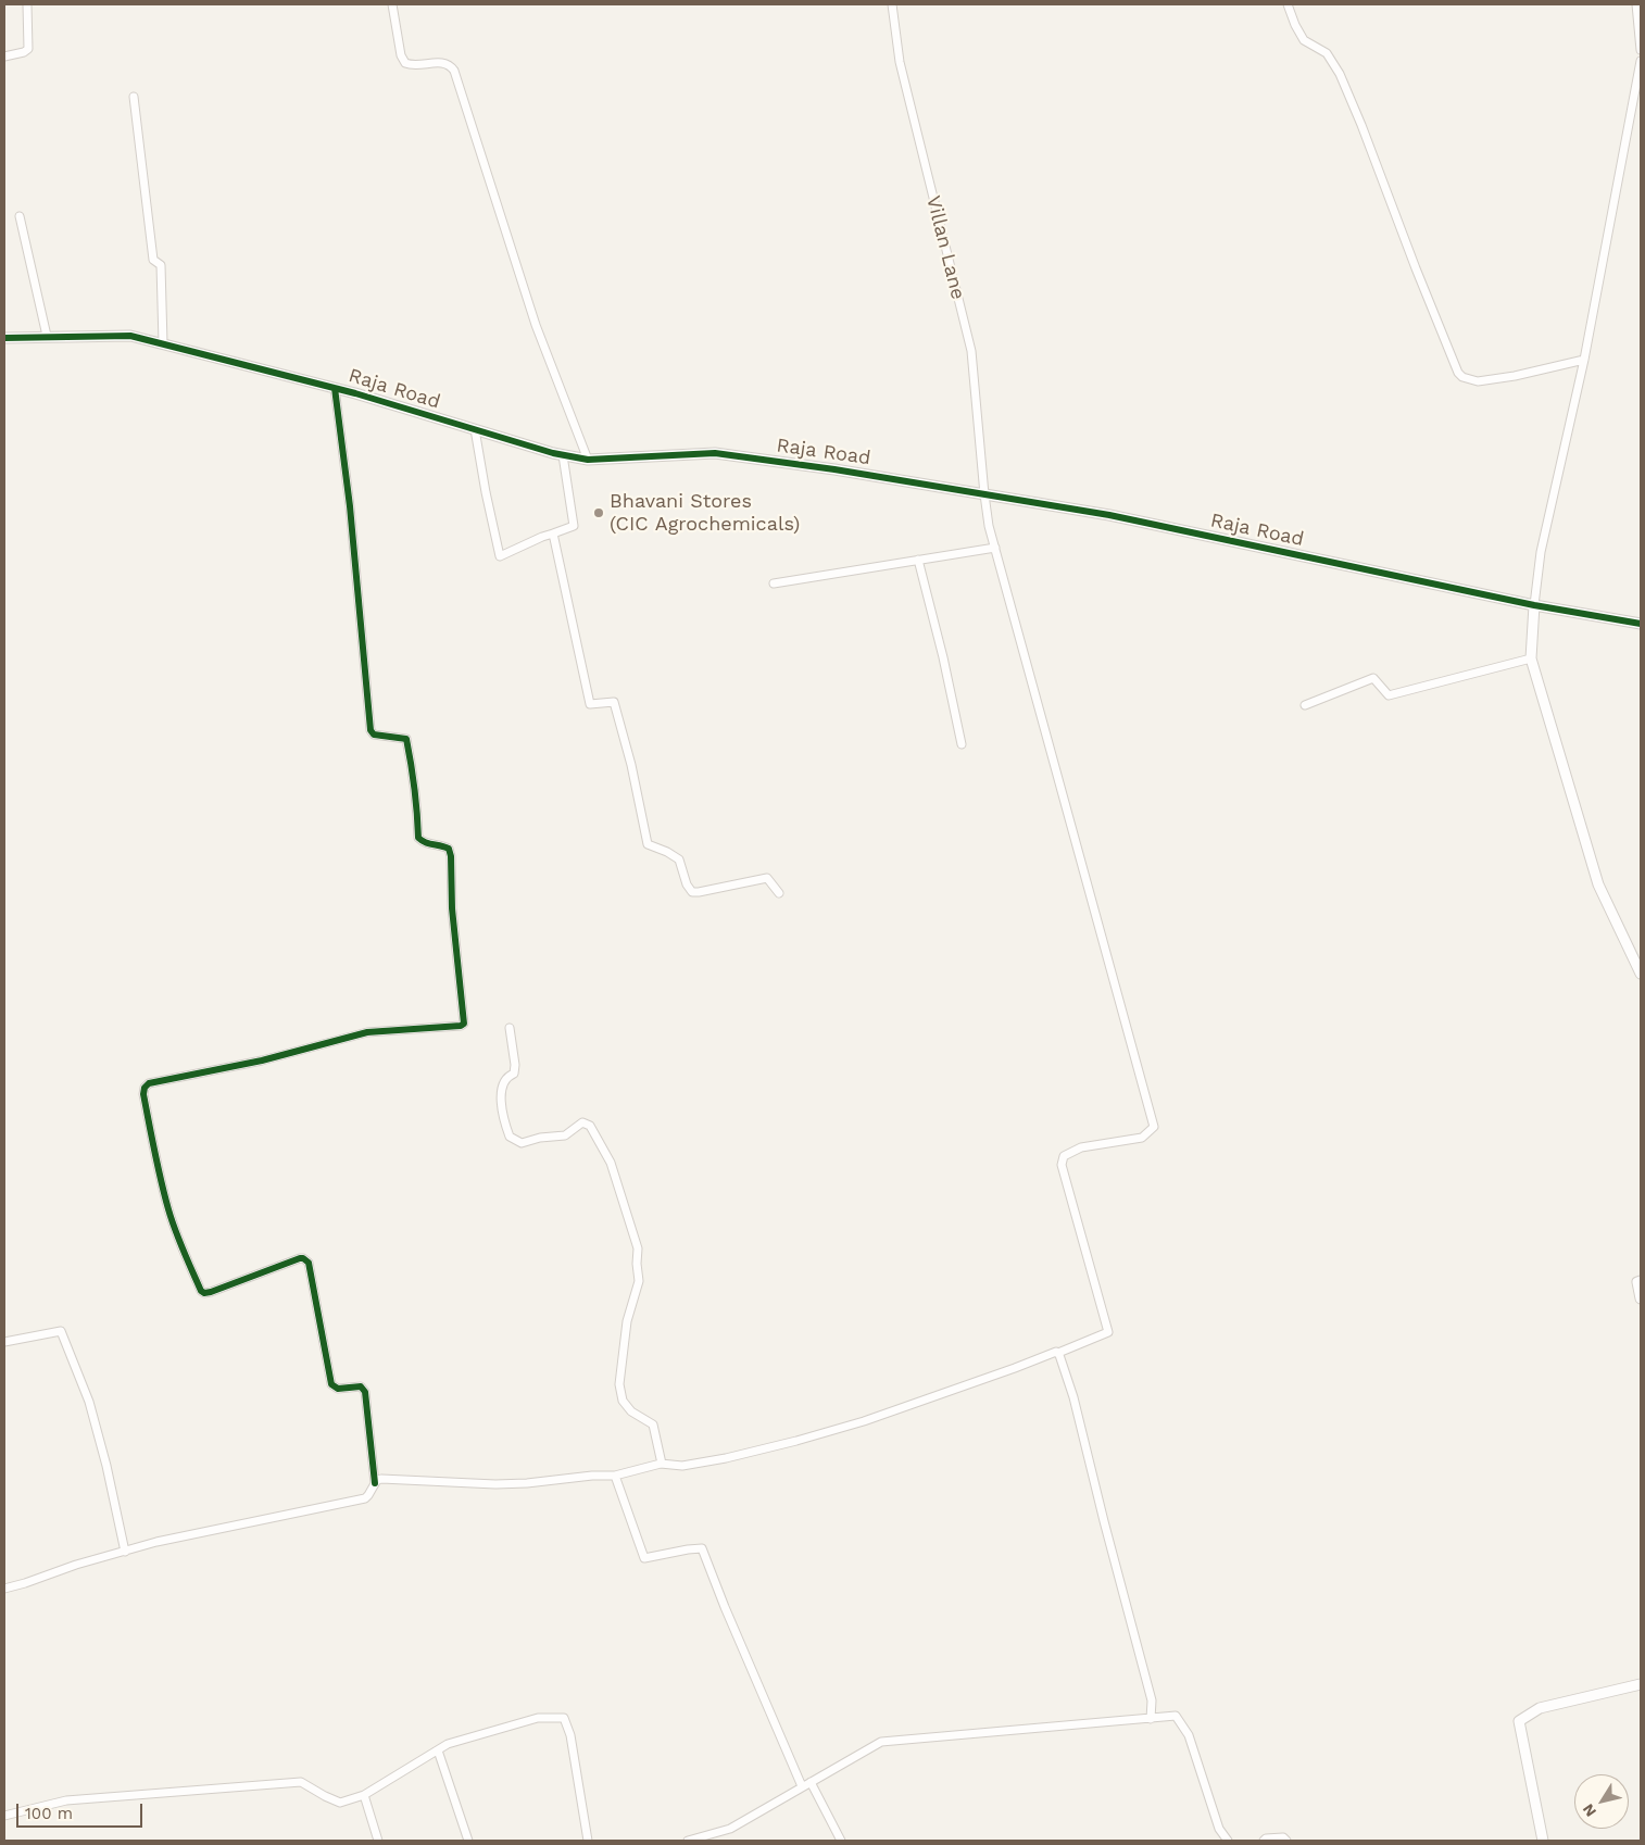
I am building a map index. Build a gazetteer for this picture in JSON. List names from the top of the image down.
{
  "streets": {
    "street": ["Villan Lane", "Raja Road"]
  },
  "crossings": [
    ["Villan Lane", "Raja Road"]
  ],
  "places": ["Bhavani Stores (CIC Agrochemicals)"],
  "scale_bar": "100 m",
  "north": "bottom left"
}
